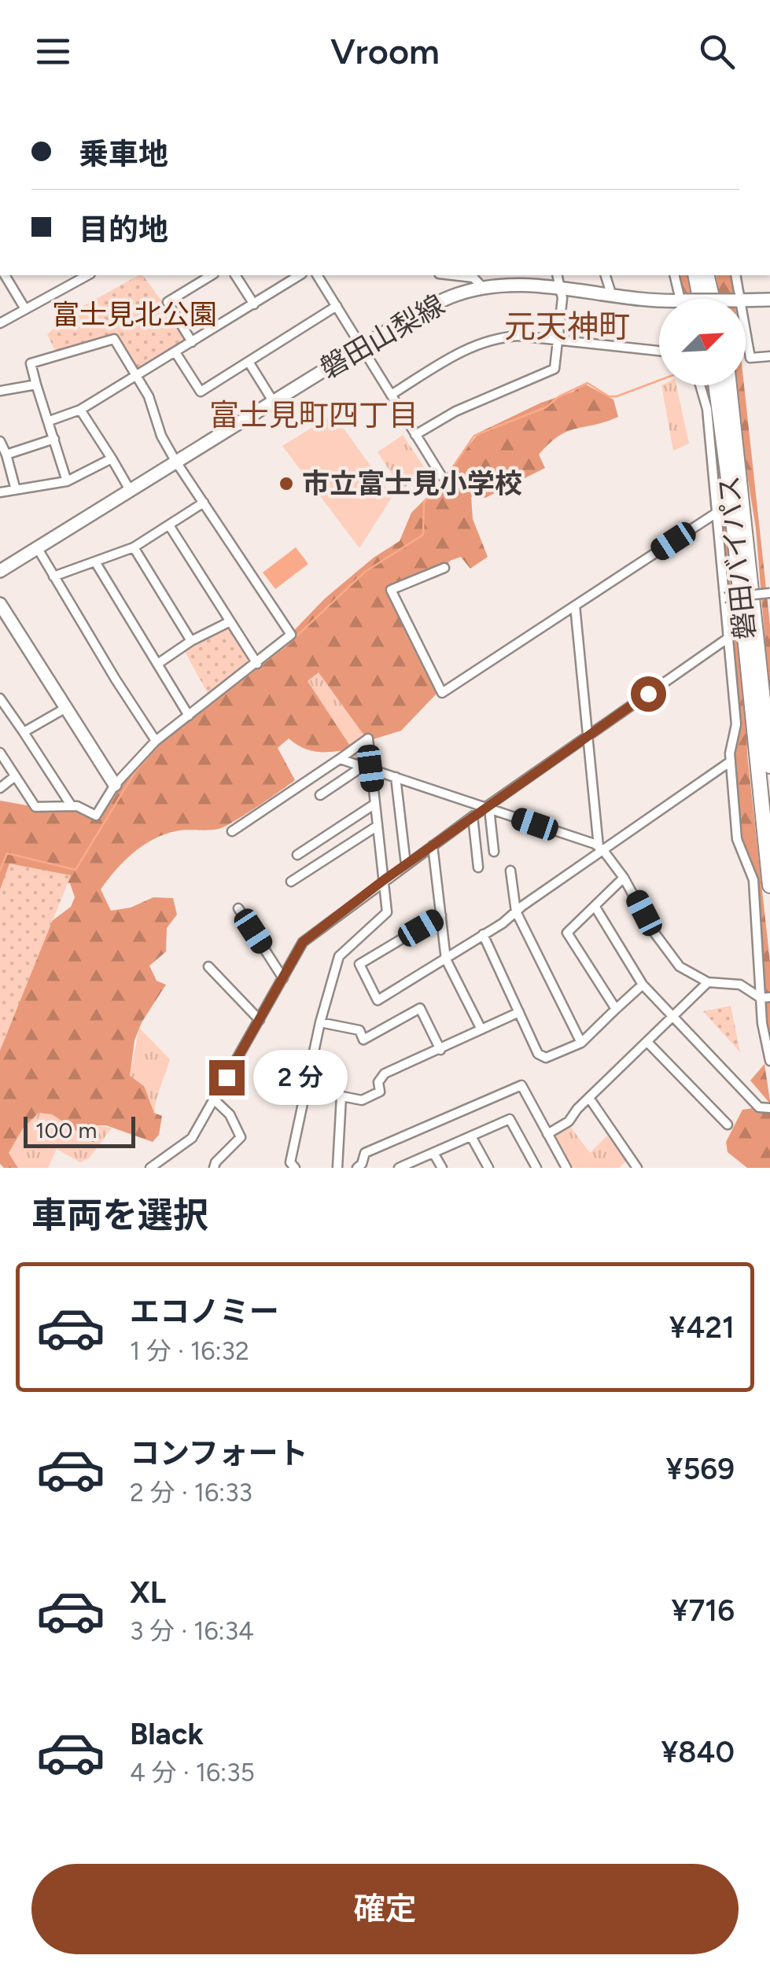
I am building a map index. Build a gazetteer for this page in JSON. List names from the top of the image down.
{
  "streets": {
    "highway": ["磐田バイパス"],
    "main road": ["磐田山梨線"]
  },
  "districts": ["元天神町", "富士見町四丁目"],
  "parks": ["富士見北公園"],
  "places": ["市立富士見小学校"],
  "scale_bar": "100 m",
  "north": "top right",
  "page": {
    "header": "Vroom",
    "banner": ["乗車地", "目的地"],
    "bubble": "2 分",
    "scale": "100 m",
    "heading": "車両を選択",
    "list": [
      {
        "name": "エコノミー",
        "note": "1 分 · 16:32",
        "value": "¥421"
      },
      {
        "name": "コンフォート",
        "note": "2 分 · 16:33",
        "value": "¥569"
      },
      {
        "name": "XL",
        "note": "3 分 · 16:34",
        "value": "¥716"
      },
      {
        "name": "Black",
        "note": "4 分 · 16:35",
        "value": "¥840"
      }
    ],
    "buttons": "確定"
  }
}
